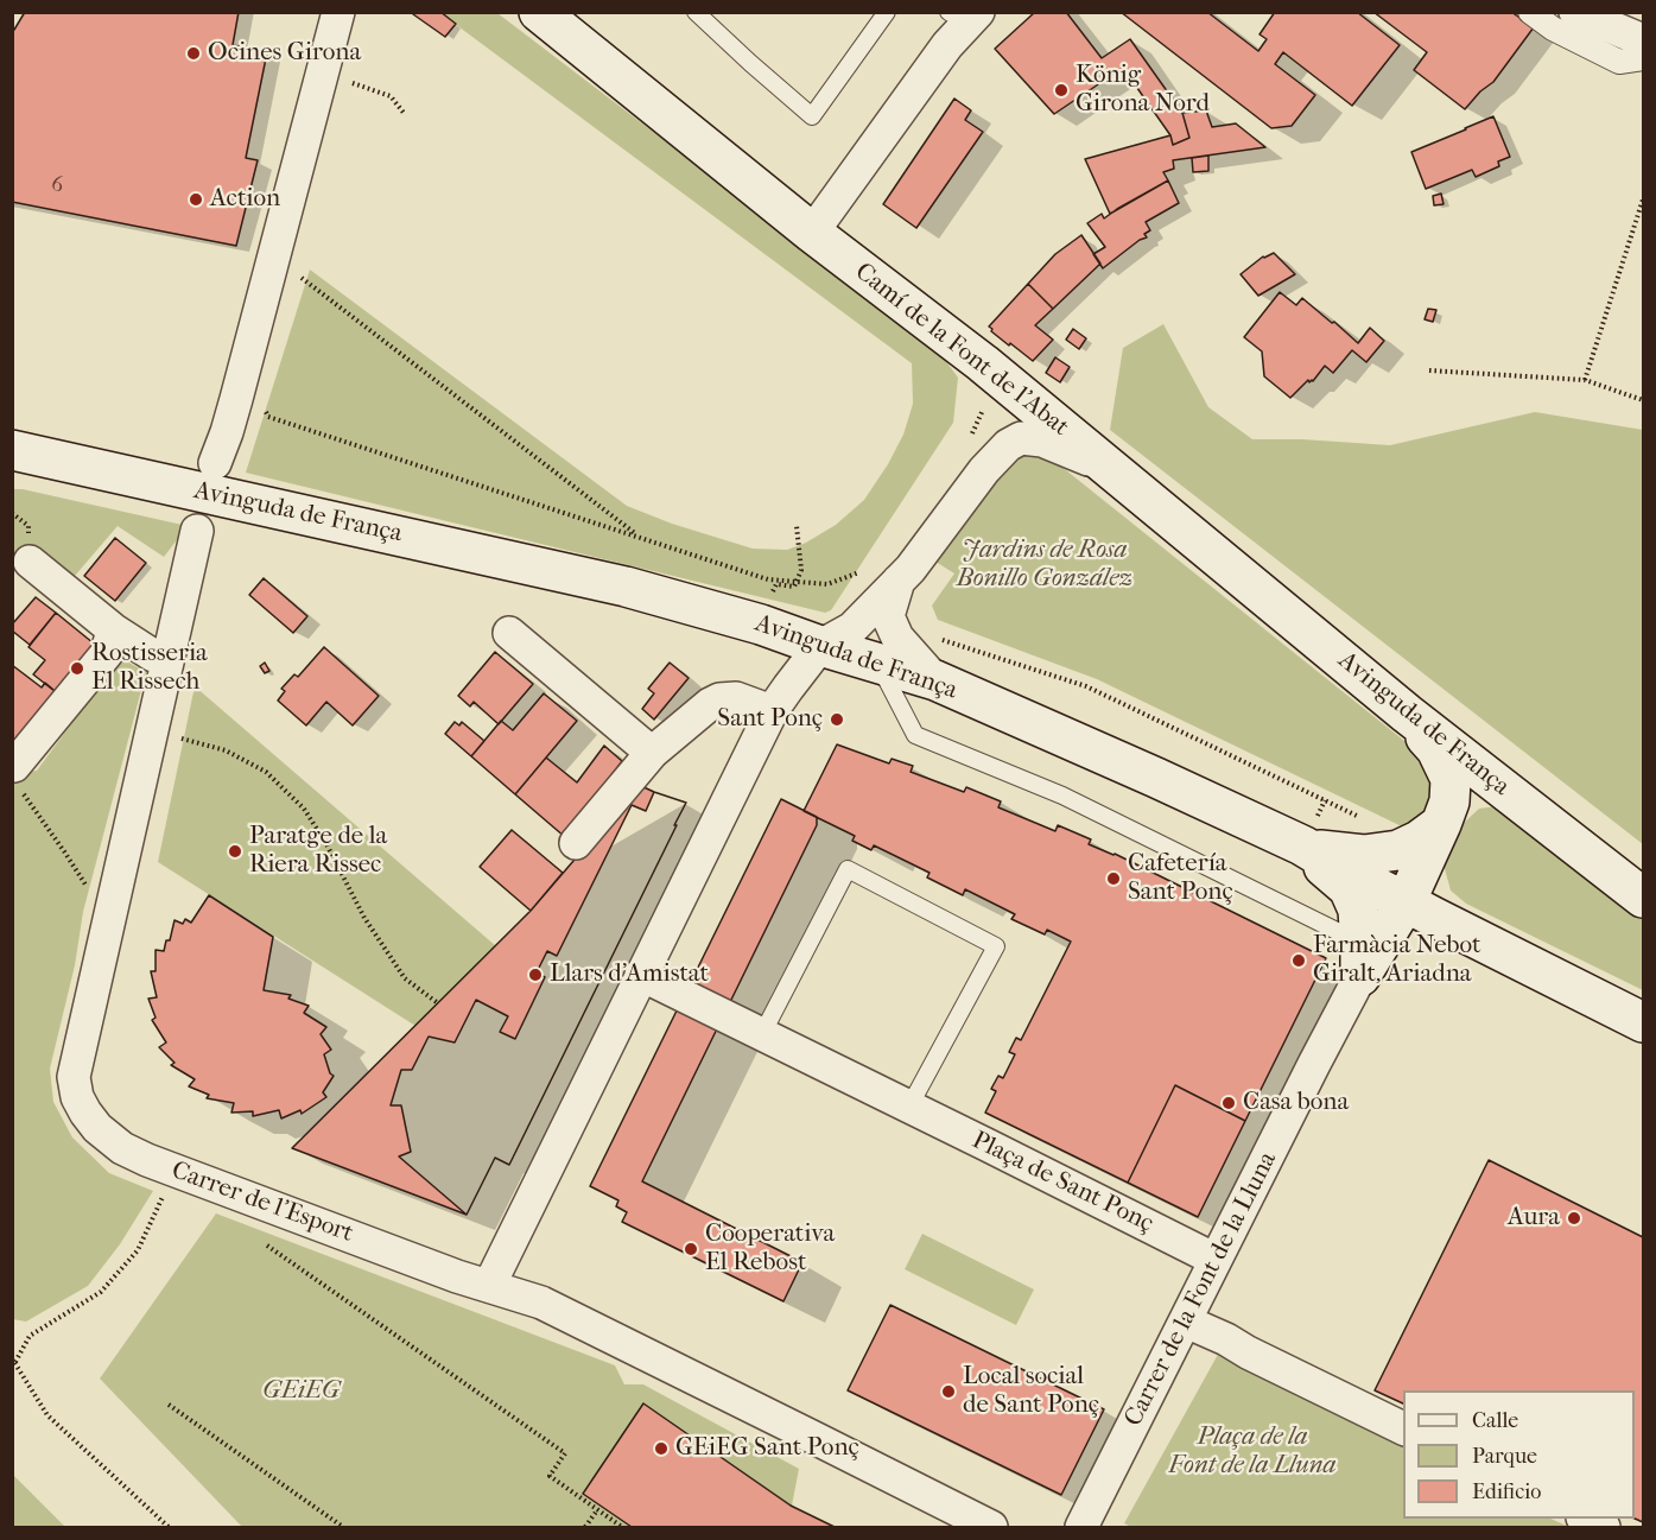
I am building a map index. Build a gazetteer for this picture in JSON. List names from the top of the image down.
{
  "streets": {
    "main road": ["Camí de la Font de l'Abat", "Avinguda de França"],
    "street": ["Plaça de Sant Ponç", "Carrer de l'Esport", "Carrer de la Font de la Lluna"]
  },
  "crossings": [
    ["Camí de la Font de l'Abat", "Avinguda de França"],
    ["Plaça de Sant Ponç", "Carrer de la Font de la Lluna"]
  ],
  "parks": ["Jardins de Rosa Bonillo González", "GEiEG", "Plaça de la Font de la Lluna"],
  "places": [
    "Ocines Girona",
    "König Girona Nord",
    "Action",
    "Rostisseria El Rissech",
    "Sant Ponç",
    "Paratge de la Riera Rissec",
    "Cafetería Sant Ponç",
    "Farmàcia Nebot Giralt, Ariadna",
    "Llars d'Amistat",
    "Casa bona",
    "Aura",
    "Cooperativa El Rebost",
    "Local social de Sant Ponç",
    "GEiEG Sant Ponç"
  ],
  "house_numbers": ["6"],
  "legend": ["Calle", "Parque", "Edificio"]
}
